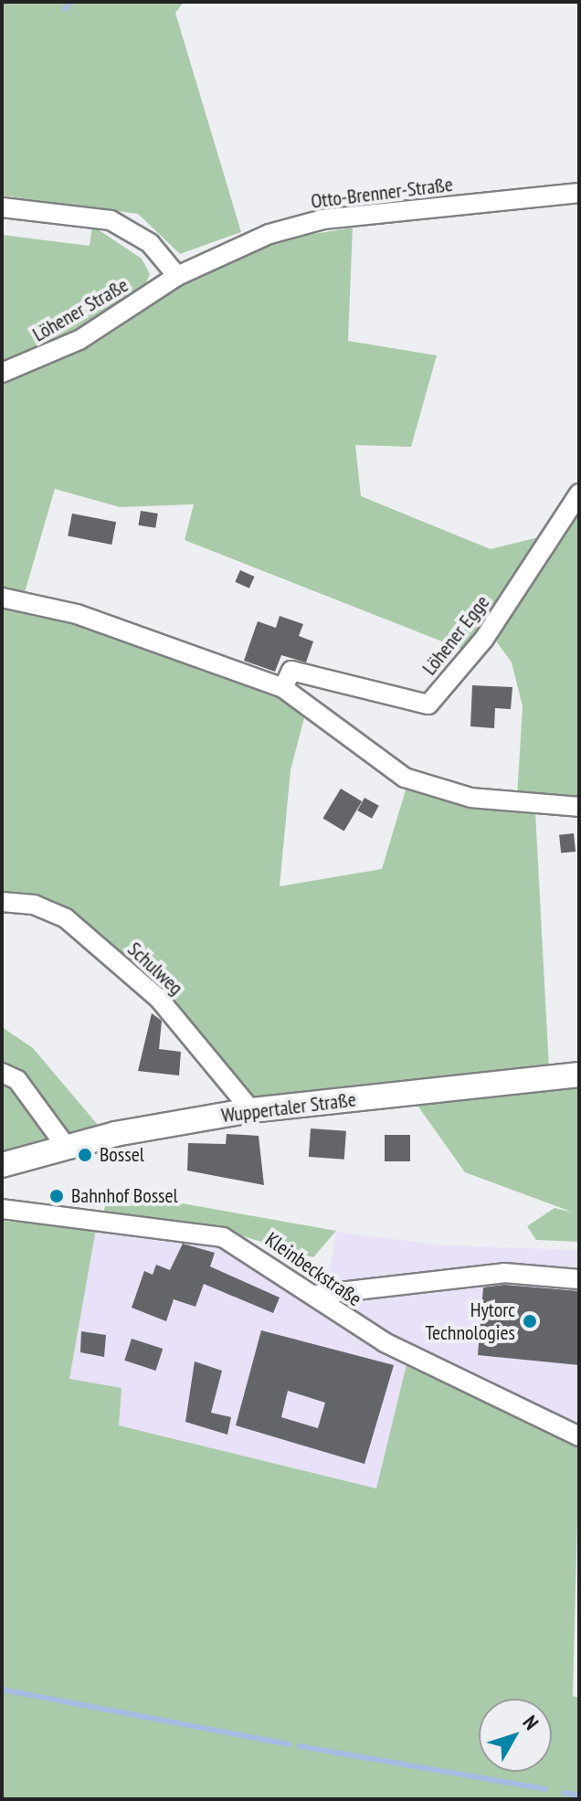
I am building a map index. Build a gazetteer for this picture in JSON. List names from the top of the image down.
{
  "streets": {
    "main road": ["Wuppertaler Straße"],
    "street": [
      "Otto-Brenner-Straße",
      "Löhener Straße",
      "Löhener Egge",
      "Schulweg",
      "Kleinbeckstraße"
    ]
  },
  "crossings": [
    ["Otto-Brenner-Straße", "Löhener Straße"],
    ["Schulweg", "Wuppertaler Straße"]
  ],
  "places": ["Bossel", "Bahnhof Bossel", "Hytorc Technologies"],
  "north": "top right"
}
